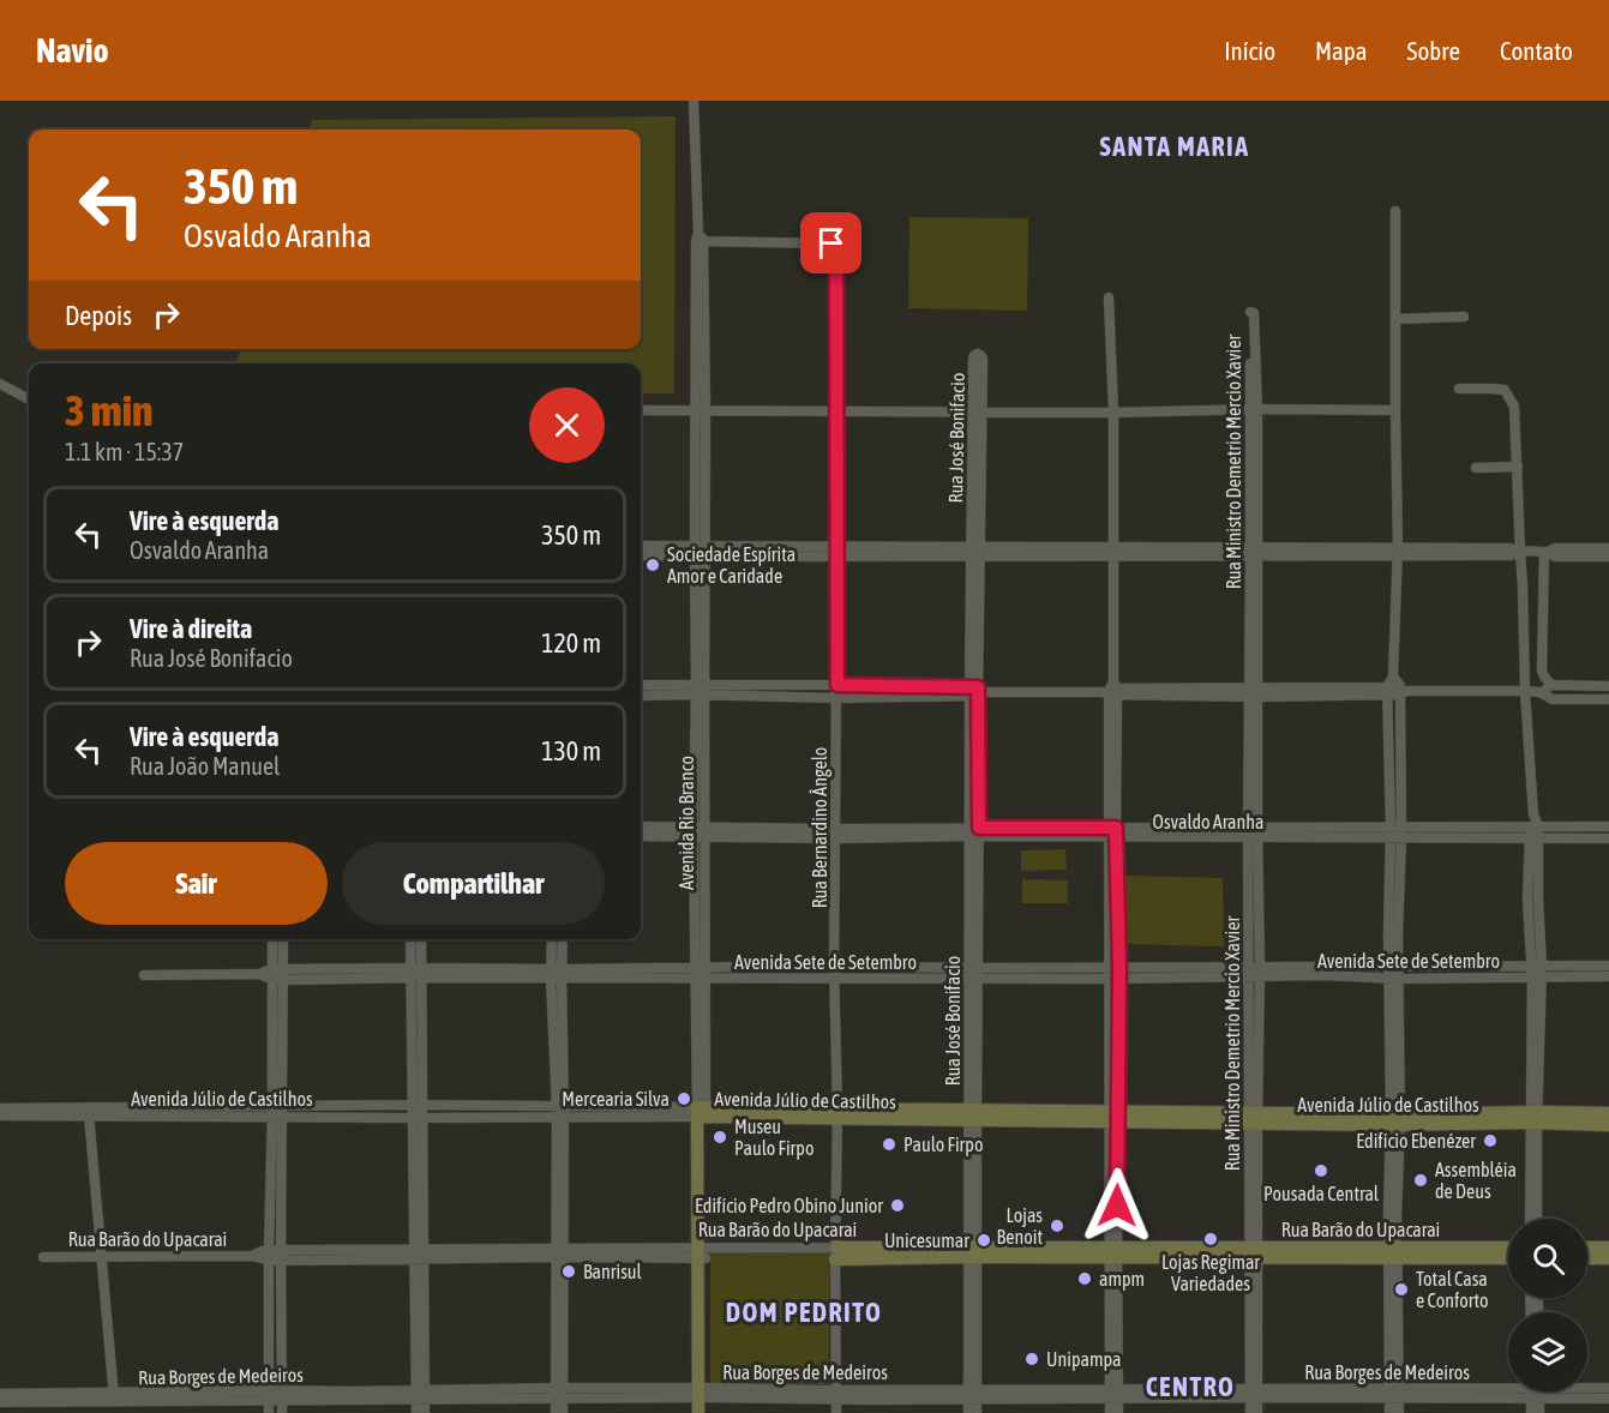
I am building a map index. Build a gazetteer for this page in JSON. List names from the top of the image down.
{
  "streets": {
    "street": [
      "Rua José Bonifacio",
      "Rua Ministro Demetrio Mercio Xavier",
      "Osvaldo Aranha",
      "Avenida Rio Branco",
      "Rua Bernardino Ângelo",
      "Avenida Sete de Setembro",
      "Avenida Júlio de Castilhos",
      "Rua Barão do Upacarai",
      "Rua Borges de Medeiros"
    ]
  },
  "crossings": [
    ["Rua José Bonifacio", "Osvaldo Aranha"],
    ["Rua José Bonifacio", "Avenida Sete de Setembro"],
    ["Rua José Bonifacio", "Avenida Júlio de Castilhos"],
    ["Rua José Bonifacio", "Rua Barão do Upacarai"],
    ["Rua José Bonifacio", "Rua Borges de Medeiros"],
    ["Rua Ministro Demetrio Mercio Xavier", "Osvaldo Aranha"],
    ["Rua Ministro Demetrio Mercio Xavier", "Avenida Sete de Setembro"],
    ["Rua Ministro Demetrio Mercio Xavier", "Avenida Júlio de Castilhos"],
    ["Rua Ministro Demetrio Mercio Xavier", "Rua Barão do Upacarai"],
    ["Rua Ministro Demetrio Mercio Xavier", "Rua Borges de Medeiros"],
    ["Osvaldo Aranha", "Avenida Rio Branco"],
    ["Osvaldo Aranha", "Rua Bernardino Ângelo"],
    ["Avenida Rio Branco", "Rua Bernardino Ângelo"],
    ["Avenida Rio Branco", "Avenida Sete de Setembro"],
    ["Avenida Rio Branco", "Avenida Júlio de Castilhos"],
    ["Avenida Rio Branco", "Rua Barão do Upacarai"],
    ["Avenida Rio Branco", "Rua Borges de Medeiros"],
    ["Rua Bernardino Ângelo", "Avenida Sete de Setembro"],
    ["Rua Bernardino Ângelo", "Avenida Júlio de Castilhos"],
    ["Rua Bernardino Ângelo", "Rua Barão do Upacarai"],
    ["Rua Bernardino Ângelo", "Rua Borges de Medeiros"]
  ],
  "districts": ["SANTA MARIA", "DOM PEDRITO", "CENTRO"],
  "places": [
    "Sociedade Espírita Amor e Caridade",
    "Mercearia Silva",
    "Museu Paulo Firpo",
    "Edifício Ebenézer",
    "Paulo Firpo",
    "Pousada Central",
    "Assembléia de Deus",
    "Edifício Pedro Obino Junior",
    "Lojas Benoit",
    "Lojas Regimar Variedades",
    "Unicesumar",
    "Banrisul",
    "ampm",
    "Total Casa e Conforto",
    "Unipampa"
  ],
  "page": {
    "header": "Navio",
    "nav": [
      "Início",
      "Mapa",
      "Sobre",
      "Contato"
    ],
    "turn": ["350 m", "Osvaldo Aranha"],
    "then": "Depois",
    "heading": ["3 min", "1.1 km · 15:37"],
    "list": [
      {
        "name": "Vire à esquerda",
        "note": "Osvaldo Aranha",
        "value": "350 m"
      },
      {
        "name": "Vire à direita",
        "note": "Rua José Bonifacio",
        "value": "120 m"
      },
      {
        "name": "Vire à esquerda",
        "note": "Rua João Manuel",
        "value": "130 m"
      }
    ],
    "buttons": ["Sair", "Compartilhar"]
  }
}
